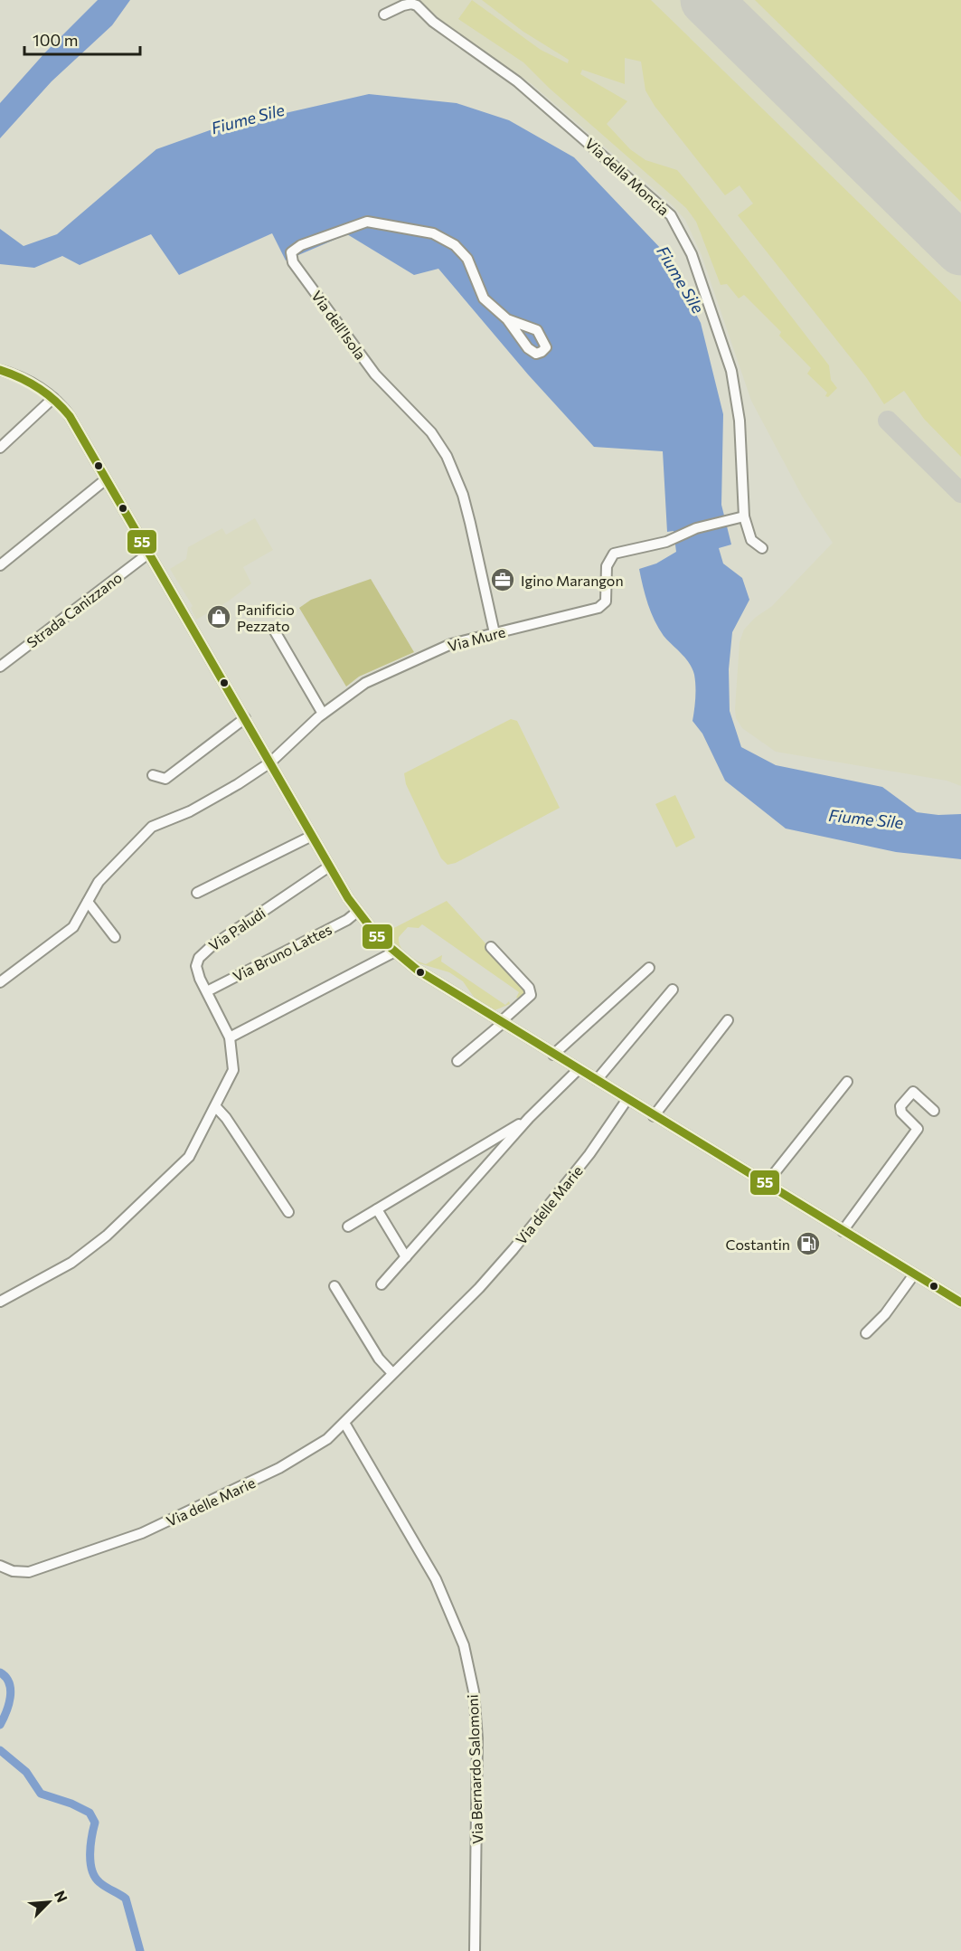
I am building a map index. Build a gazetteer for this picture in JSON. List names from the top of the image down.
{
  "streets": {
    "street": [
      "Via della Moncia",
      "Via dell'Isola",
      "Strada Canizzano",
      "Via Mure",
      "Via Paludi",
      "Via Bruno Lattes",
      "Via delle Marie",
      "Via Bernardo Salomoni"
    ]
  },
  "crossings": [
    ["Via della Moncia", "Via Mure"],
    ["Via dell'Isola", "Via Mure"],
    ["Via Paludi", "Via Bruno Lattes"],
    ["Via delle Marie", "Via Bernardo Salomoni"]
  ],
  "water": ["Fiume Sile"],
  "places": {
    "office": ["Igino Marangon"],
    "shop": ["Panificio Pezzato"],
    "fuel station": ["Costantin"]
  },
  "lines": ["transit line 55"],
  "scale_bar": "100 m",
  "north": "top right"
}
